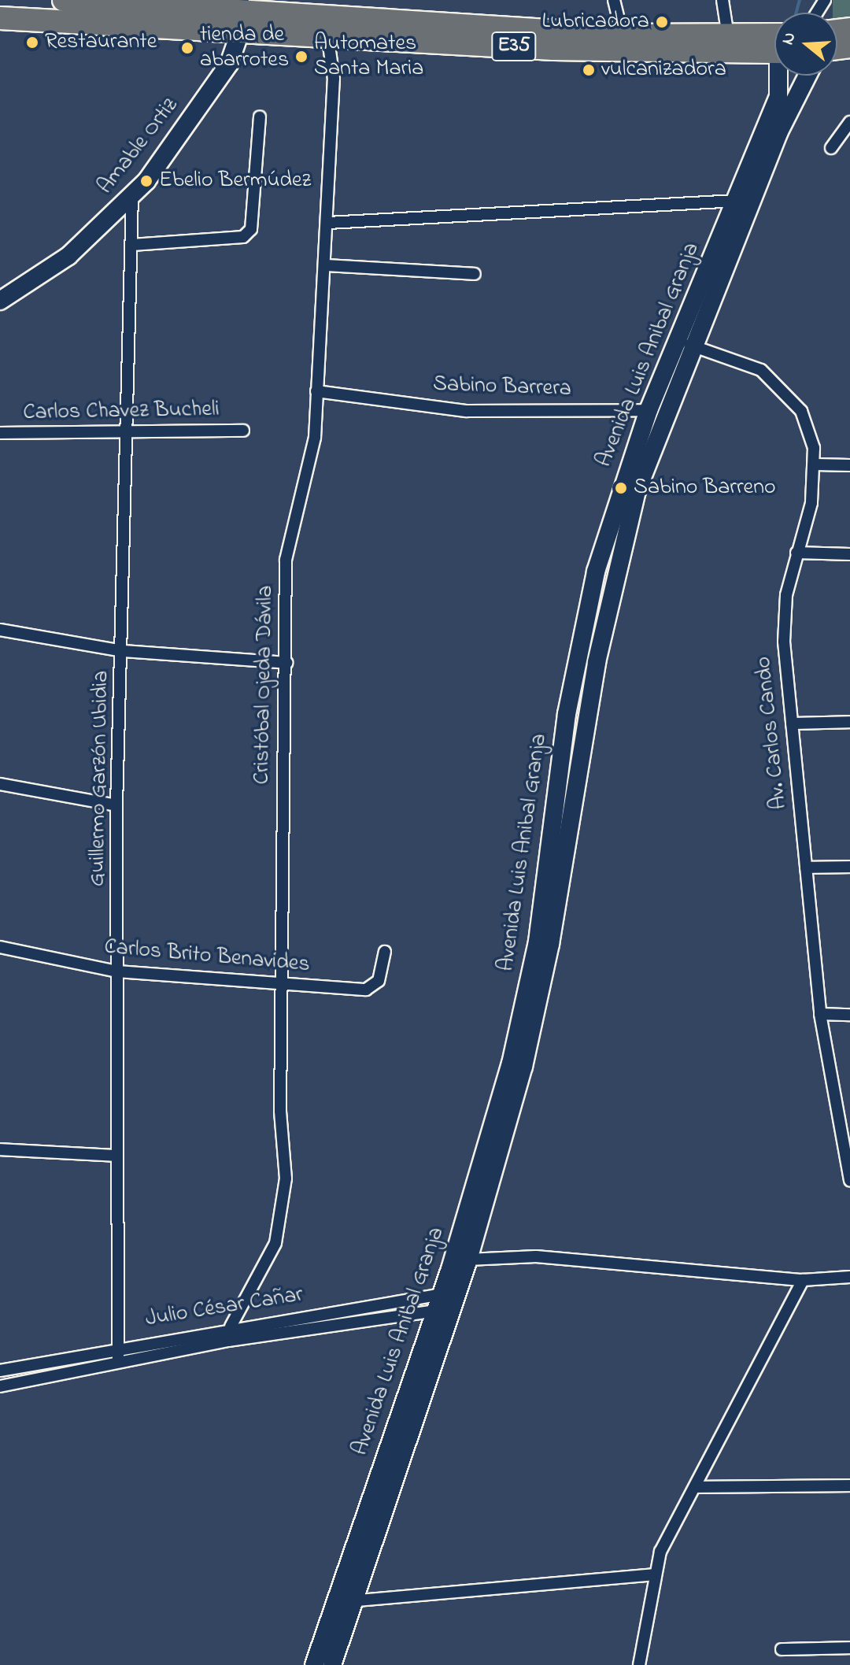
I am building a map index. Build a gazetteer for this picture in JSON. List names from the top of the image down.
{
  "streets": {
    "highway": ["E35"],
    "main road": ["Amable Ortiz", "Avenida Luis Anibal Granja"],
    "street": [
      "Sabino Barrera",
      "Carlos Chavez Bucheli",
      "Cristóbal Ojeda Dávila",
      "Av. Carlos Cando",
      "Guillermo Garzón Ubidia",
      "Carlos Brito Benavides",
      "Julio César Cañar"
    ]
  },
  "crossings": [
    ["E35", "Amable Ortiz"],
    ["E35", "Cristóbal Ojeda Dávila"],
    ["Amable Ortiz", "Guillermo Garzón Ubidia"],
    ["Avenida Luis Anibal Granja", "Sabino Barrera"],
    ["Avenida Luis Anibal Granja", "Av. Carlos Cando"],
    ["Avenida Luis Anibal Granja", "Julio César Cañar"],
    ["Sabino Barrera", "Cristóbal Ojeda Dávila"],
    ["Carlos Chavez Bucheli", "Guillermo Garzón Ubidia"],
    ["Cristóbal Ojeda Dávila", "Carlos Brito Benavides"],
    ["Cristóbal Ojeda Dávila", "Julio César Cañar"],
    ["Guillermo Garzón Ubidia", "Carlos Brito Benavides"],
    ["Guillermo Garzón Ubidia", "Julio César Cañar"]
  ],
  "places": [
    "Lubricadora",
    "Restaurante",
    "tienda de abarrotes",
    "Automates Santa Maria",
    "vulcanizadora",
    "Ebelio Bermúdez",
    "Sabino Barreno"
  ],
  "north": "left"
}
